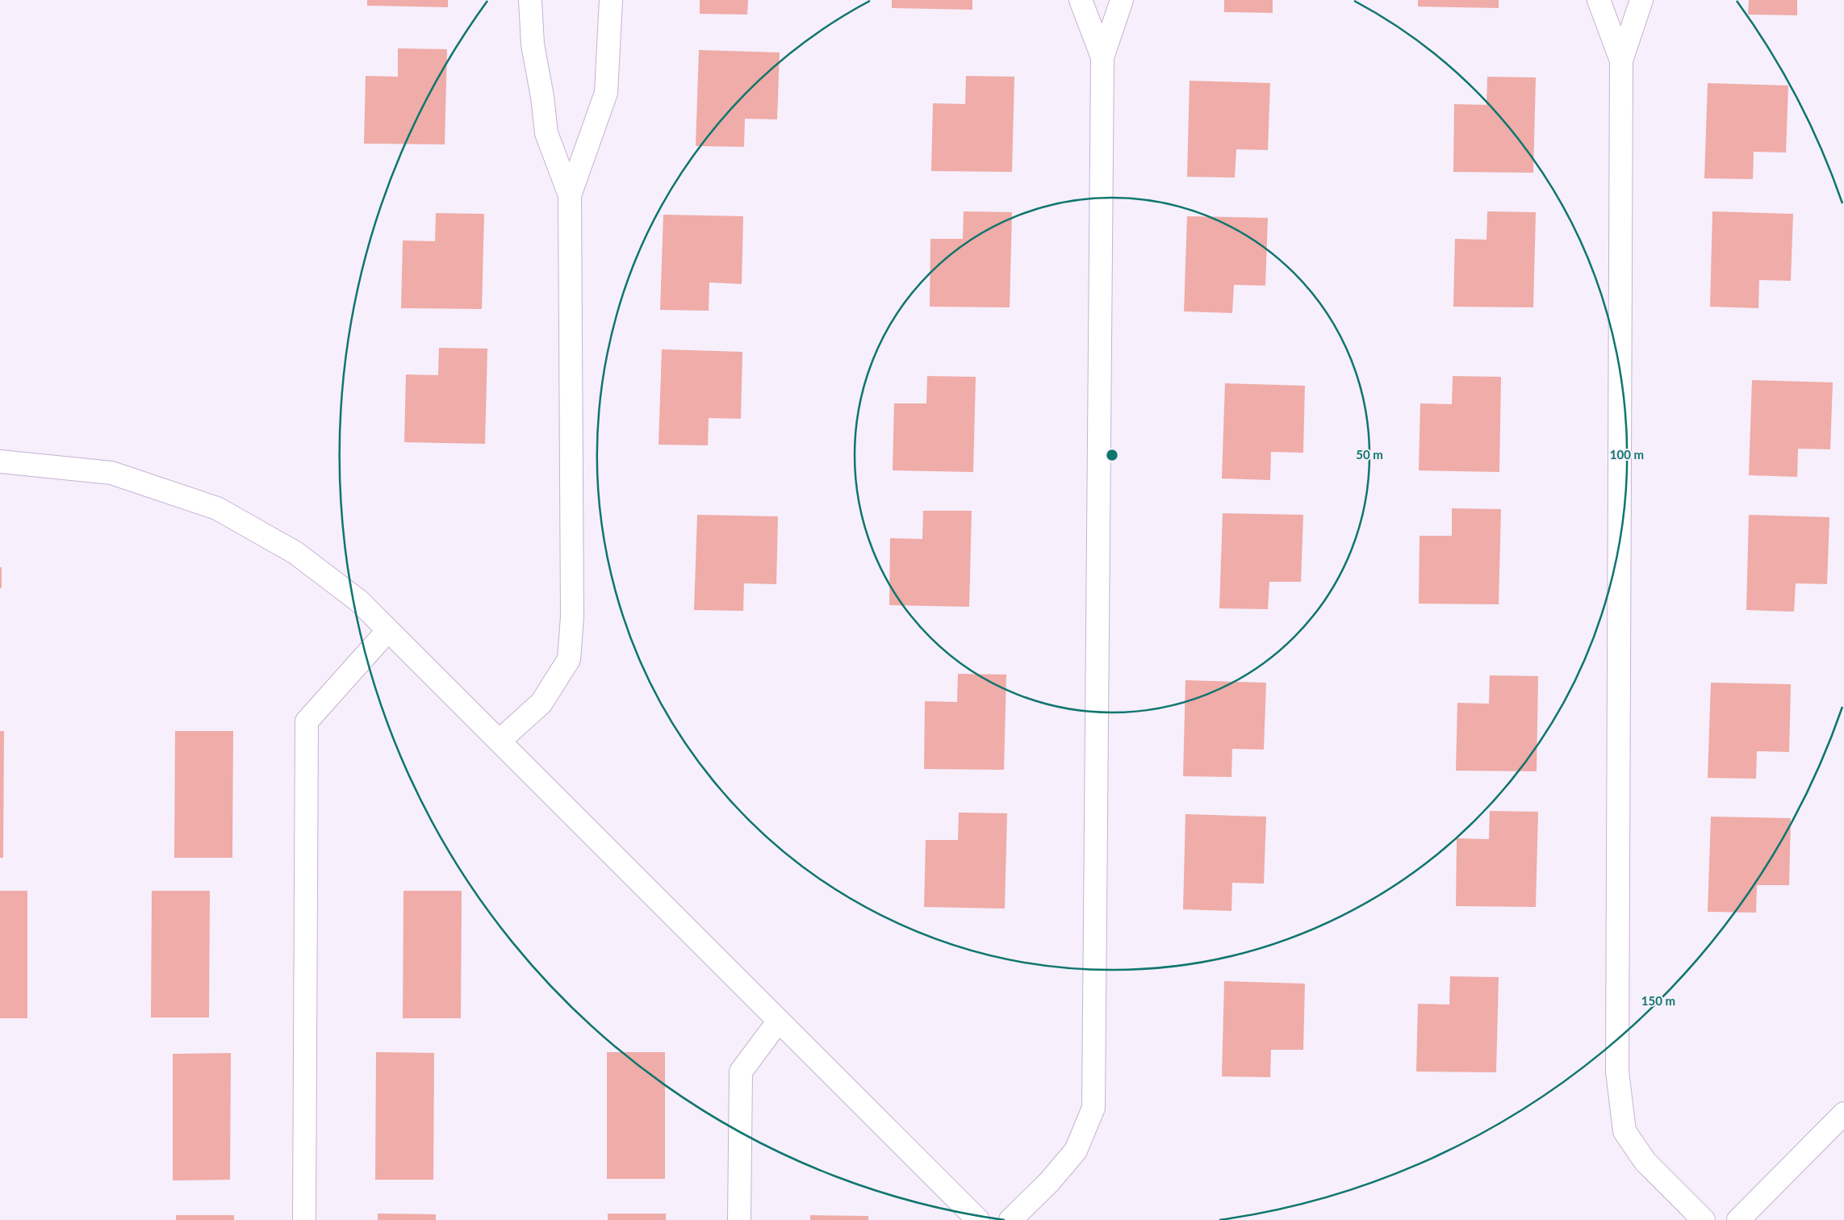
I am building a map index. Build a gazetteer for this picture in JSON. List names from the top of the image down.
{
  "rings": ["50 m", "100 m", "150 m"]
}
